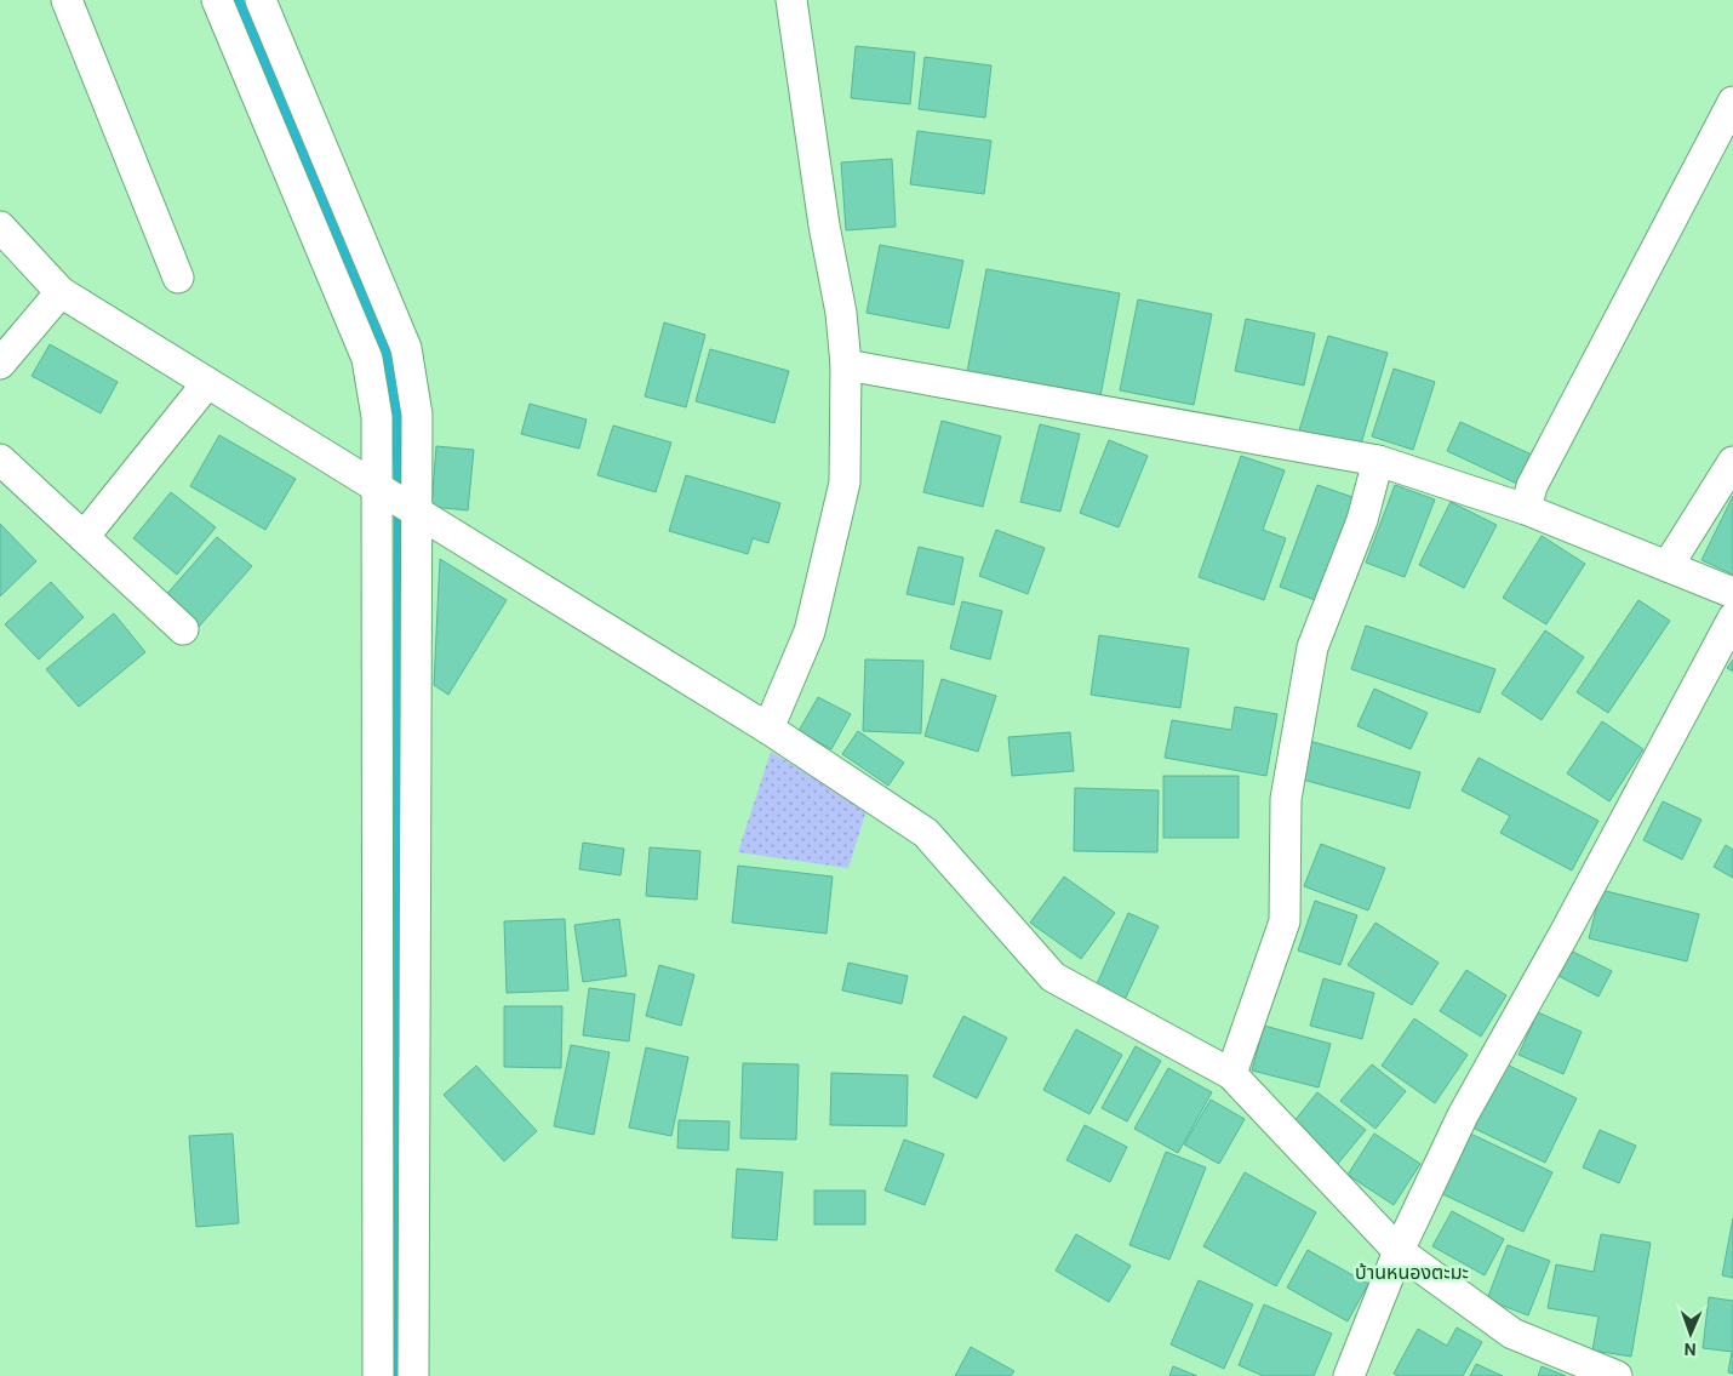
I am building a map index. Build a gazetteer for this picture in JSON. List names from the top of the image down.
{
  "districts": ["บ้านหนองตะมะ"],
  "north": "bottom"
}
